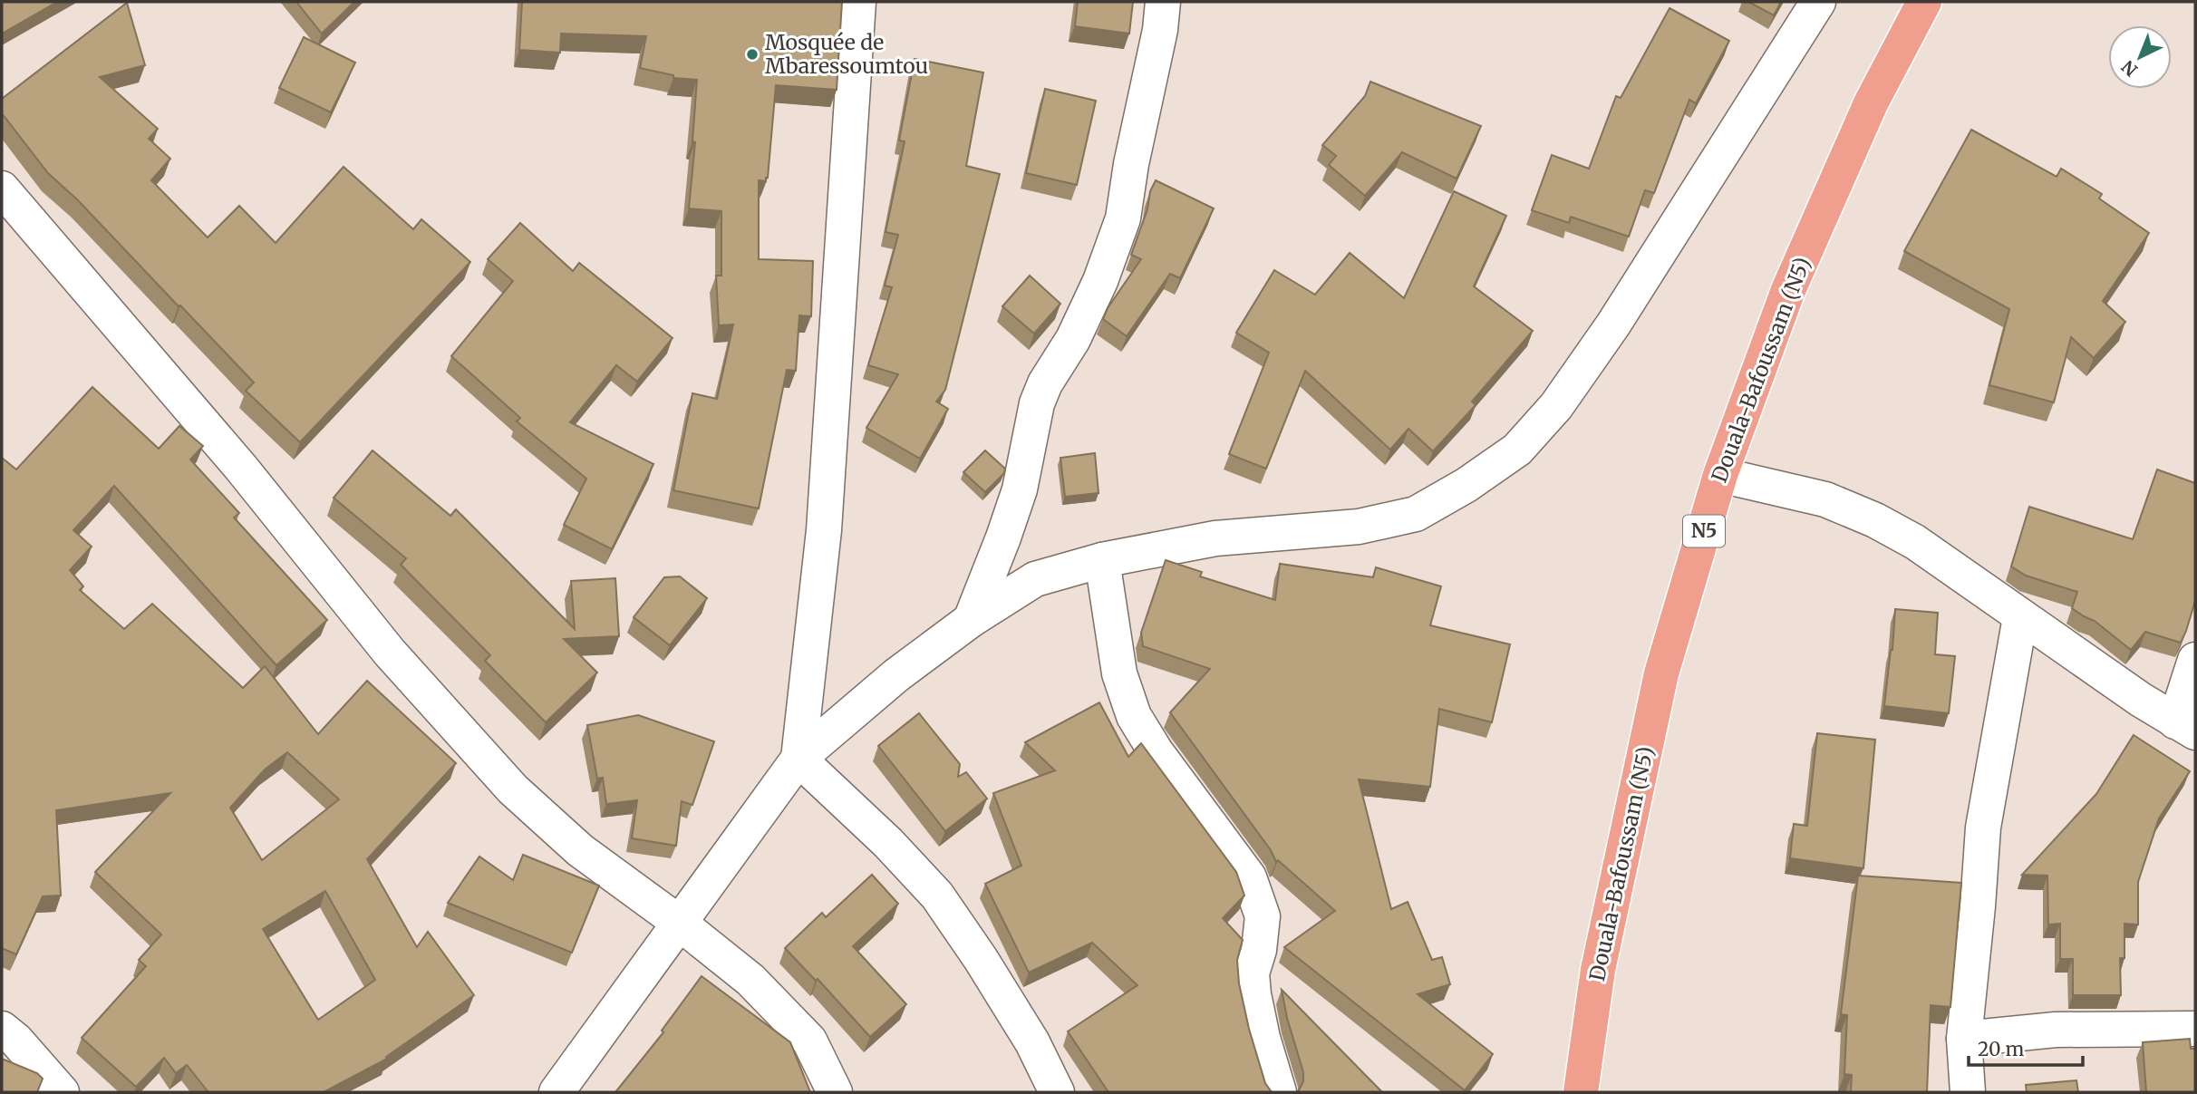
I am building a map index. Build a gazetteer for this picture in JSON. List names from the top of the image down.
{
  "streets": {
    "highway": ["Douala-Bafoussam (N5)", "N5"]
  },
  "places": ["Mosquée de Mbaressoumtou"],
  "scale_bar": "20 m",
  "north": "bottom left"
}
